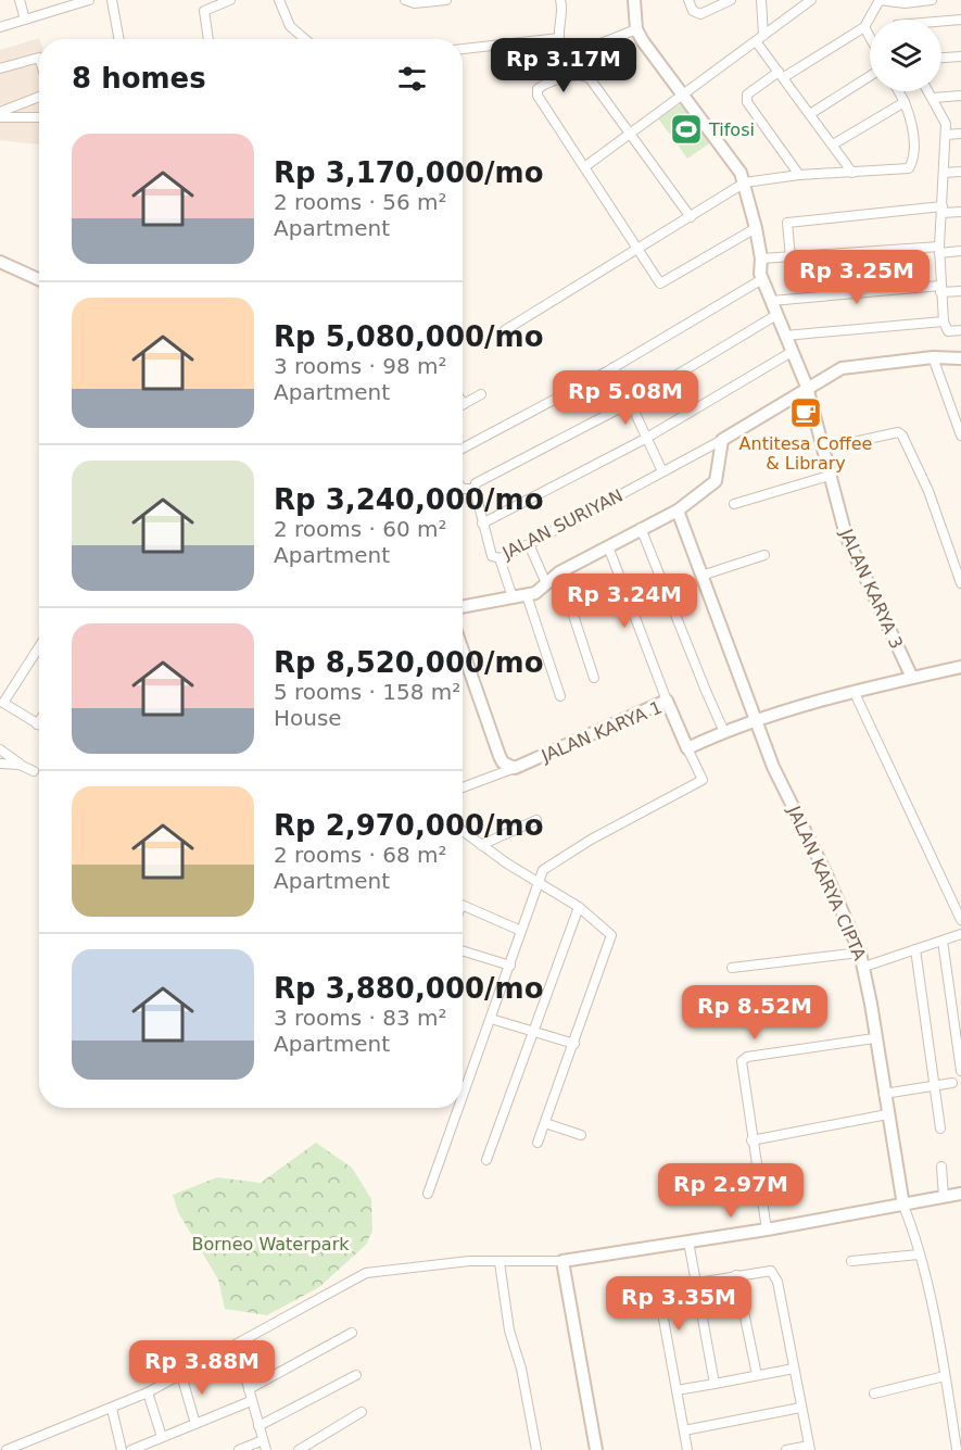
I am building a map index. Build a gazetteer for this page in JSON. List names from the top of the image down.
{
  "streets": {
    "street": [
      "JALAN SURIYAN",
      "JALAN KARYA 3",
      "JALAN KARYA 1",
      "JALAN KARYA CIPTA"
    ]
  },
  "parks": ["Borneo Waterpark"],
  "places": {
    "sports": ["Tifosi"],
    "cafe": ["Antitesa Coffee & Library"]
  },
  "page": {
    "price": [
      "Rp 3.17M",
      "Rp 3.25M",
      "Rp 5.08M",
      "Rp 3.24M",
      "Rp 8.52M",
      "Rp 2.97M",
      "Rp 3.35M",
      "Rp 3.88M"
    ],
    "heading": "8 homes",
    "list": [
      {
        "name": "Rp 3,170,000/mo",
        "note": "2 rooms · 56 m² · Apartment"
      },
      {
        "name": "Rp 5,080,000/mo",
        "note": "3 rooms · 98 m² · Apartment"
      },
      {
        "name": "Rp 3,240,000/mo",
        "note": "2 rooms · 60 m² · Apartment"
      },
      {
        "name": "Rp 8,520,000/mo",
        "note": "5 rooms · 158 m² · House"
      },
      {
        "name": "Rp 2,970,000/mo",
        "note": "2 rooms · 68 m² · Apartment"
      },
      {
        "name": "Rp 3,880,000/mo",
        "note": "3 rooms · 83 m² · Apartment"
      }
    ]
  }
}
